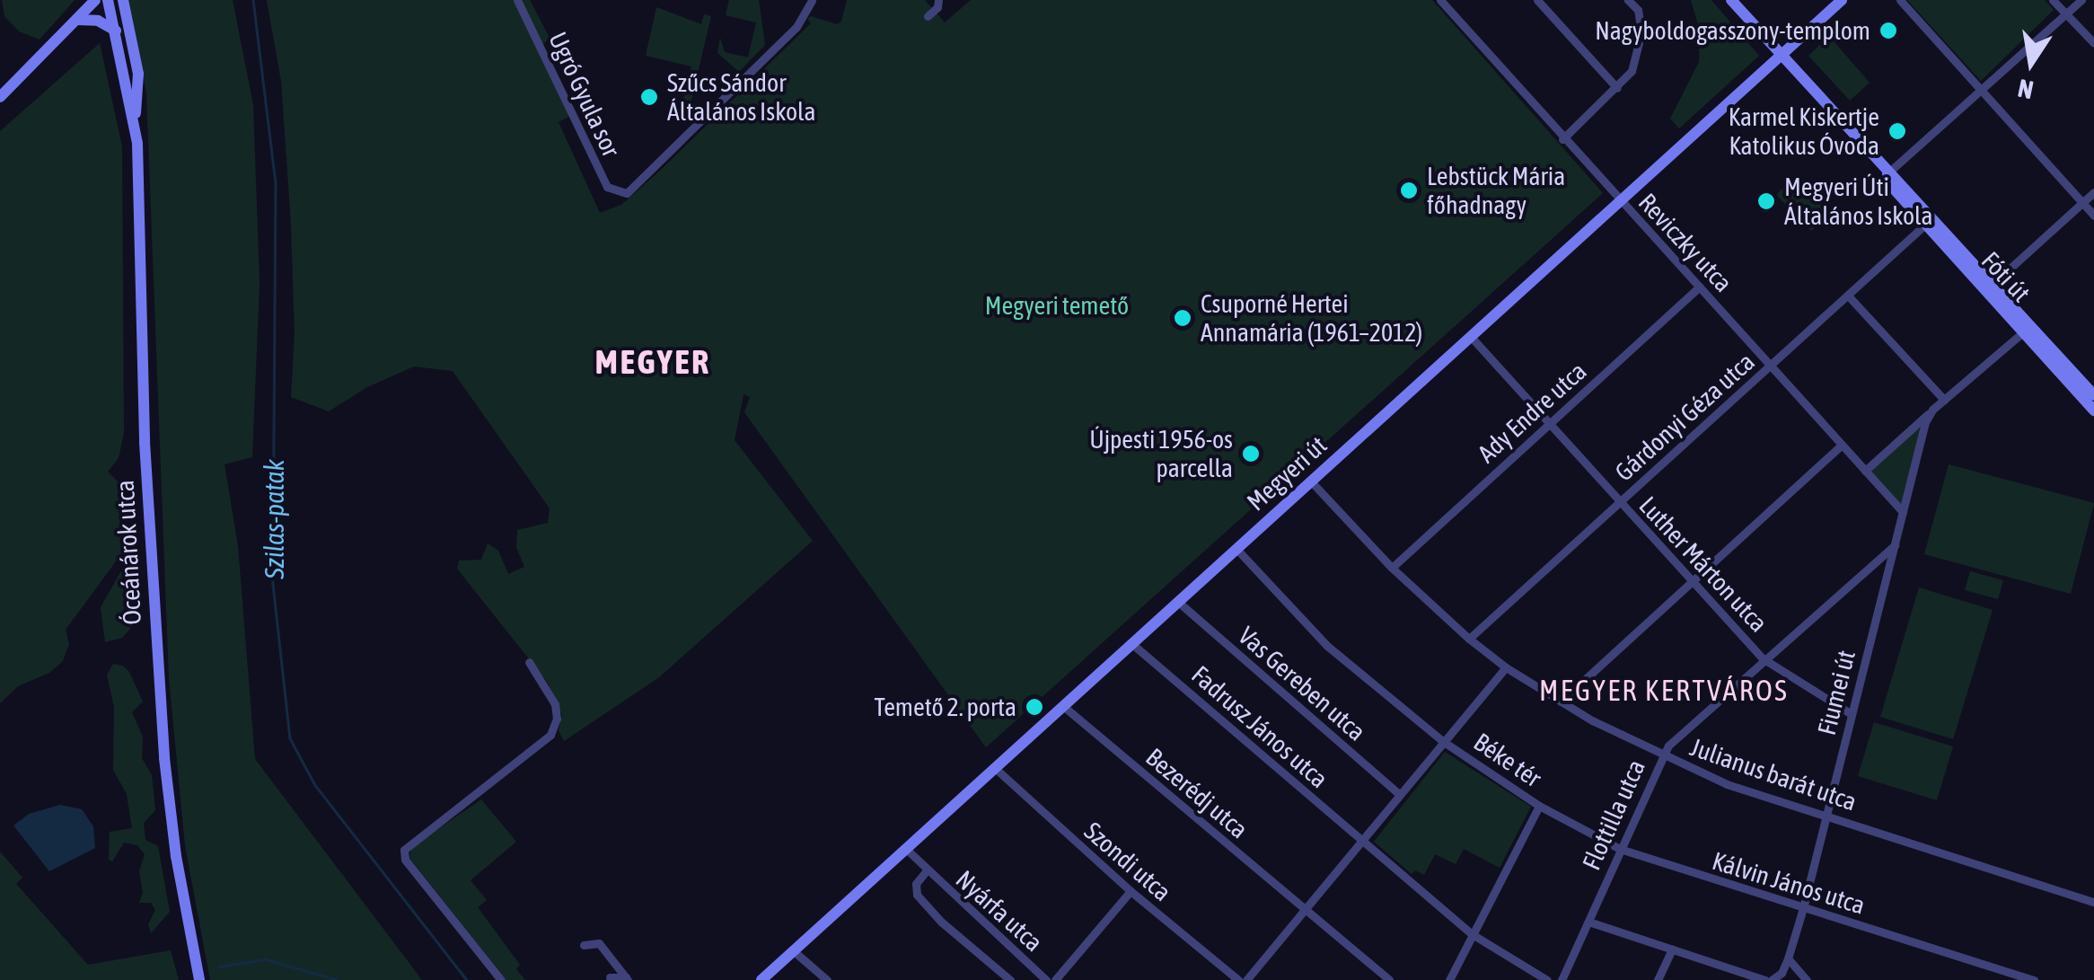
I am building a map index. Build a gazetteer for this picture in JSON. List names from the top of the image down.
{
  "streets": {
    "street": [
      "Ugró Gyula sor",
      "Reviczky utca",
      "Fóti út",
      "Ady Endre utca",
      "Gárdonyi Géza utca",
      "Megyeri út",
      "Óceánárok utca",
      "Luther Márton utca",
      "Vas Gereben utca",
      "Fiumei út",
      "Fadrusz János utca",
      "Béke tér",
      "Julianus barát utca",
      "Bezerédj utca",
      "Flottilla utca",
      "Szondi utca",
      "Kálvin János utca",
      "Nyárfa utca"
    ]
  },
  "crossings": [
    ["Reviczky utca", "Ady Endre utca"],
    ["Reviczky utca", "Gárdonyi Géza utca"],
    ["Reviczky utca", "Megyeri út"],
    ["Reviczky utca", "Fiumei út"],
    ["Fóti út", "Gárdonyi Géza utca"],
    ["Fóti út", "Megyeri út"],
    ["Ady Endre utca", "Luther Márton utca"],
    ["Ady Endre utca", "Julianus barát utca"],
    ["Gárdonyi Géza utca", "Luther Márton utca"],
    ["Gárdonyi Géza utca", "Julianus barát utca"],
    ["Megyeri út", "Luther Márton utca"],
    ["Megyeri út", "Vas Gereben utca"],
    ["Megyeri út", "Fadrusz János utca"],
    ["Megyeri út", "Julianus barát utca"],
    ["Megyeri út", "Bezerédj utca"],
    ["Megyeri út", "Szondi utca"],
    ["Megyeri út", "Nyárfa utca"],
    ["Luther Márton utca", "Fiumei út"],
    ["Luther Márton utca", "Flottilla utca"],
    ["Vas Gereben utca", "Béke tér"],
    ["Fiumei út", "Julianus barát utca"],
    ["Fiumei út", "Flottilla utca"],
    ["Fiumei út", "Kálvin János utca"],
    ["Fadrusz János utca", "Béke tér"],
    ["Béke tér", "Bezerédj utca"],
    ["Béke tér", "Kálvin János utca"],
    ["Julianus barát utca", "Flottilla utca"],
    ["Flottilla utca", "Kálvin János utca"]
  ],
  "districts": ["MEGYER", "MEGYER KERTVÁROS"],
  "water": ["Szilas-patak"],
  "parks": ["Megyeri temető"],
  "places": [
    "Nagyboldogasszony-templom",
    "Szűcs Sándor Általános Iskola",
    "Karmel Kiskertje Katolikus Óvoda",
    "Lebstück Mária főhadnagy",
    "Megyeri Úti Általános Iskola",
    "Csuporné Hertei Annamária (1961–2012)",
    "Újpesti 1956-os parcella",
    "Temető 2. porta"
  ],
  "north": "bottom"
}
